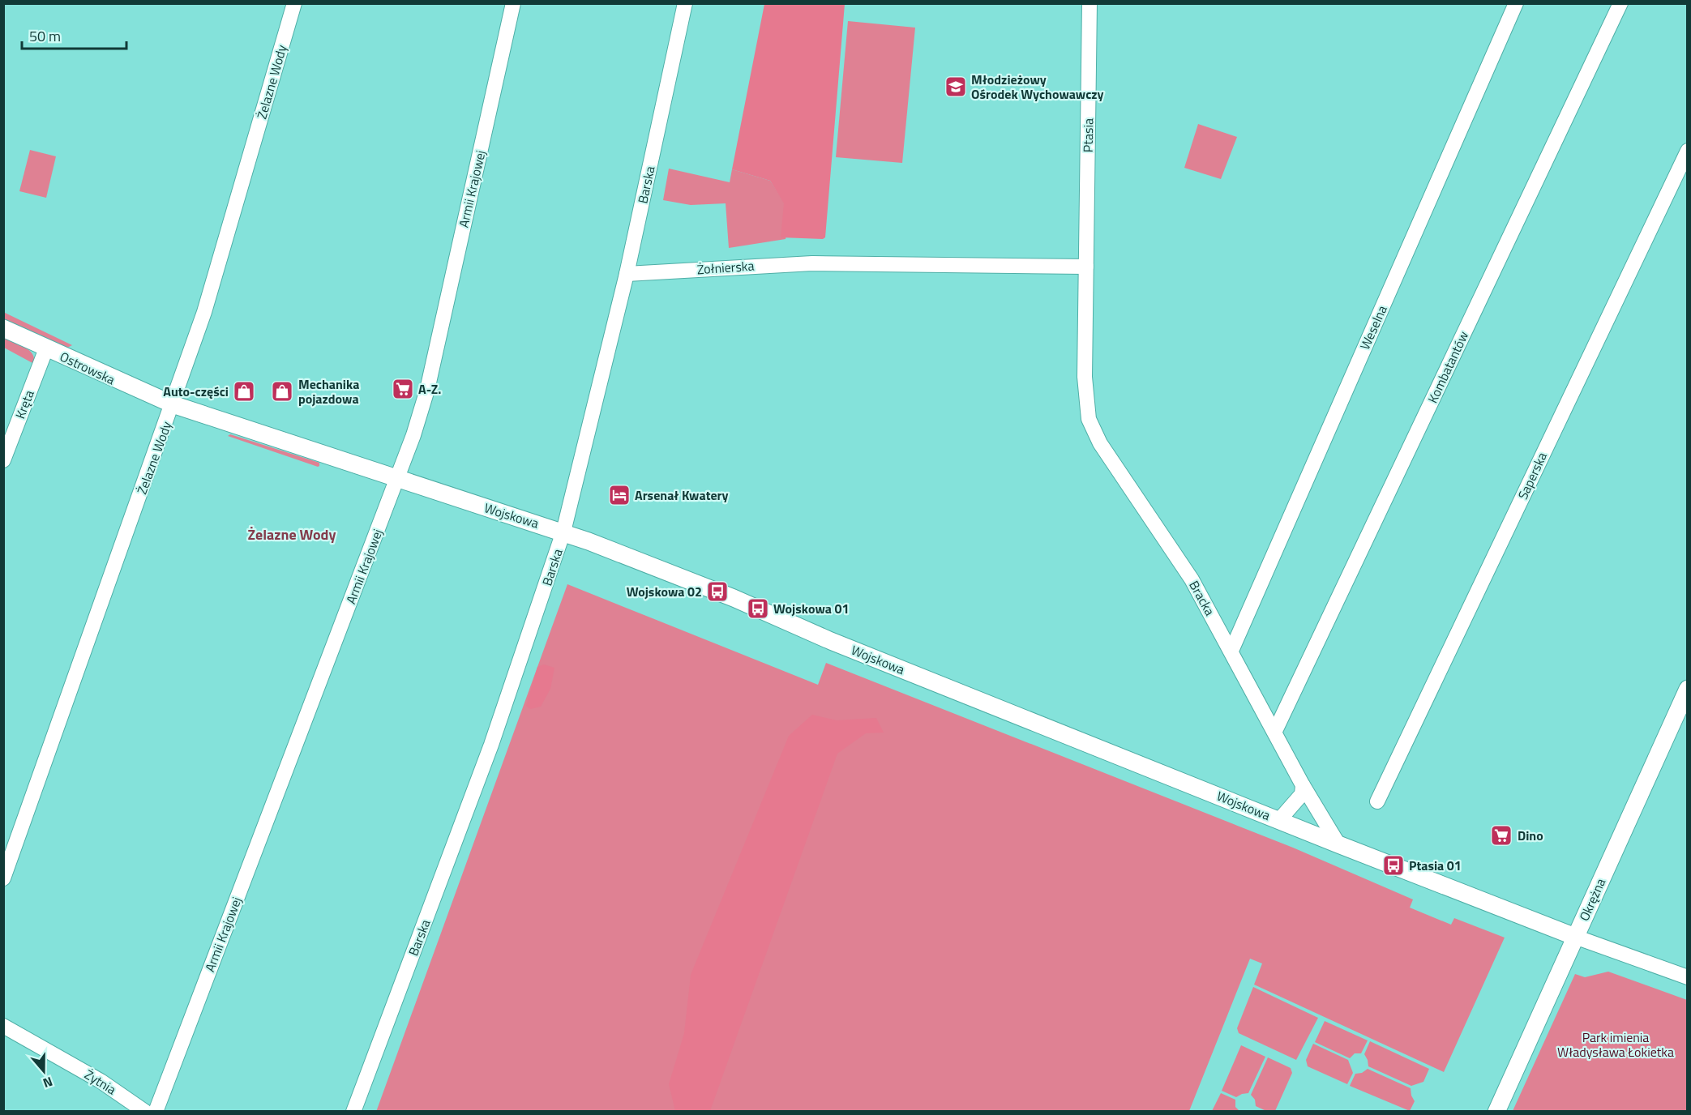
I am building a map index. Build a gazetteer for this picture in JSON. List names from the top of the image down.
{
  "streets": {
    "street": [
      "Żelazne Wody",
      "Ptasia",
      "Barska",
      "Armii Krajowej",
      "Żołnierska",
      "Weselna",
      "Kombatantów",
      "Ostrowska",
      "Kręta",
      "Saperska",
      "Wojskowa",
      "Bracka",
      "Okrężna",
      "Żytnia"
    ]
  },
  "crossings": [
    ["Żelazne Wody", "Ostrowska"],
    ["Żelazne Wody", "Wojskowa"],
    ["Ptasia", "Żołnierska"],
    ["Ptasia", "Bracka"],
    ["Barska", "Żołnierska"],
    ["Barska", "Wojskowa"],
    ["Armii Krajowej", "Wojskowa"],
    ["Weselna", "Bracka"],
    ["Kombatantów", "Bracka"],
    ["Ostrowska", "Kręta"],
    ["Ostrowska", "Wojskowa"],
    ["Wojskowa", "Bracka"],
    ["Wojskowa", "Okrężna"]
  ],
  "districts": ["Żelazne Wody"],
  "parks": ["Park imienia Władysława Łokietka"],
  "places": {
    "school or university": ["Młodzieżowy Ośrodek Wychowawczy"],
    "supermarket": ["A-Z.", "Dino"],
    "shop": ["Auto-części", "Mechanika pojazdowa"],
    "hotel": ["Arsenał Kwatery"],
    "bus stop": ["Wojskowa 02", "Wojskowa 01", "Ptasia 01"]
  },
  "scale_bar": "50 m",
  "north": "bottom"
}
